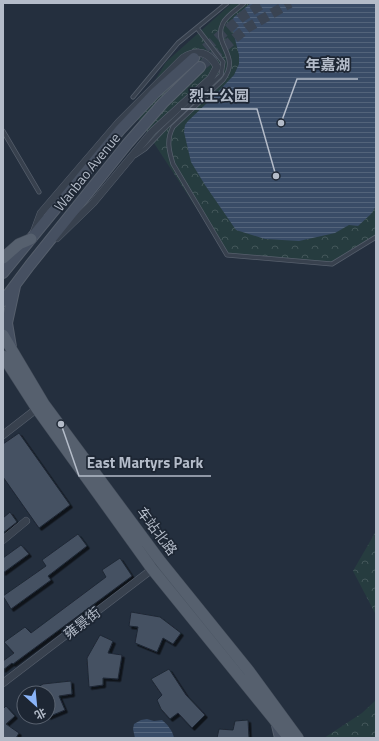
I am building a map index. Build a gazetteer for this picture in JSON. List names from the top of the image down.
{
  "streets": {
    "main road": ["Wanbao Avenue", "车站北路"],
    "street": ["雍景街"]
  },
  "crossings": [
    ["车站北路", "雍景街"]
  ],
  "places": ["年嘉湖", "烈士公园", "East Martyrs Park"],
  "north": "bottom right"
}
